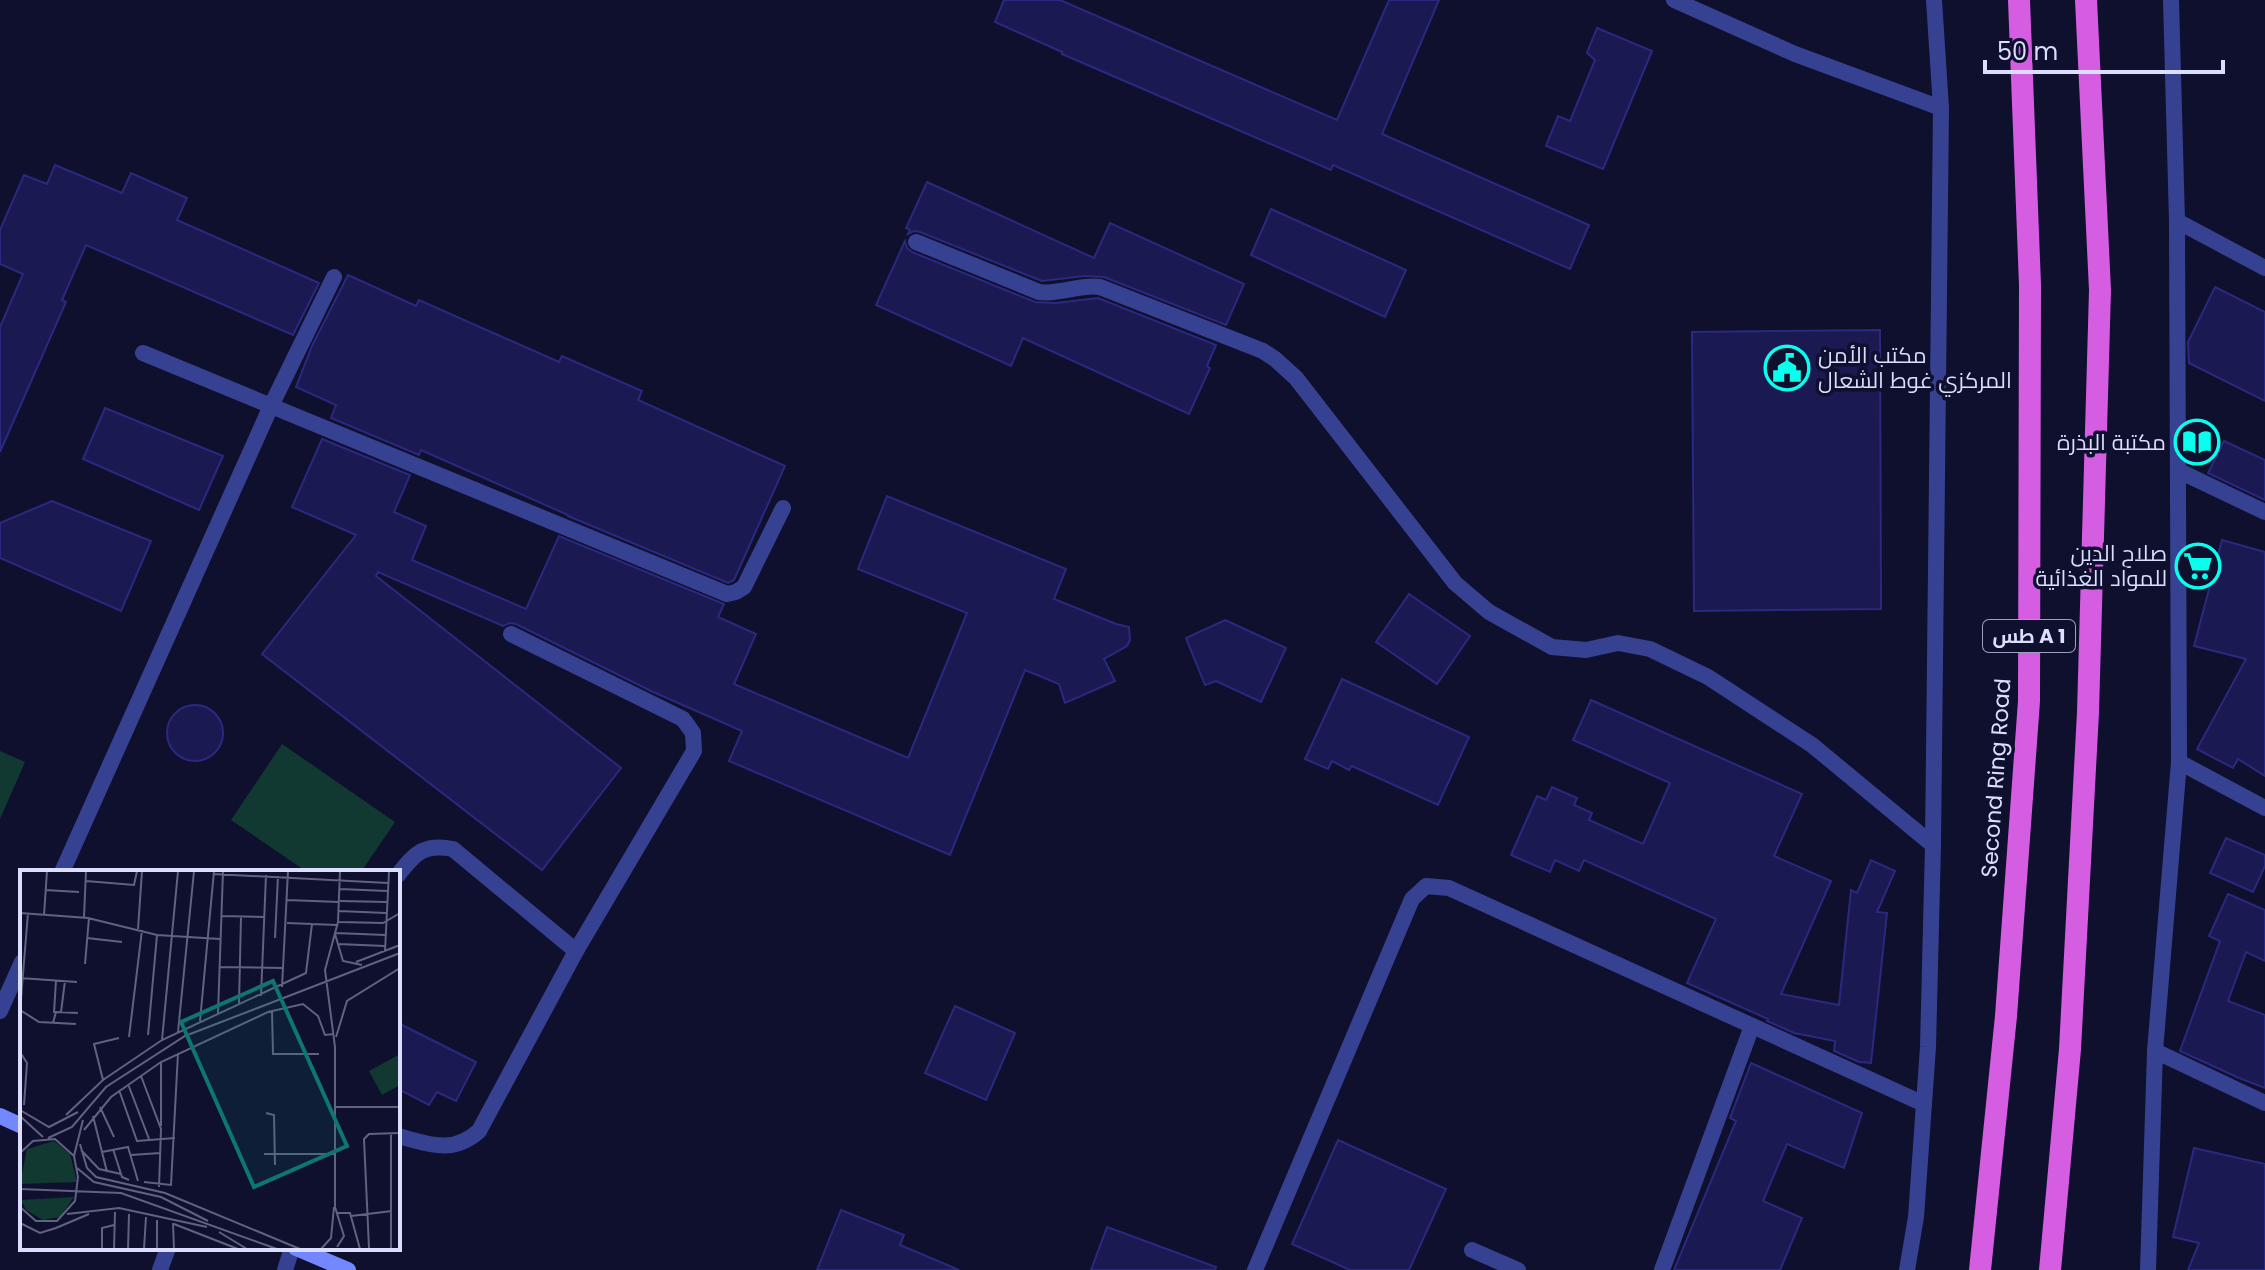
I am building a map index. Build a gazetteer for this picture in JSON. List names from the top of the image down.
{
  "streets": {
    "highway": ["طس A 1", "Second Ring Road"]
  },
  "places": {
    "public building": ["مكتب الأمن المركزي غوط الشعال"],
    "library": ["مكتبة البذرة"],
    "supermarket": ["صلاح الدين للمواد الغذائية"]
  },
  "scale_bar": "50 m"
}
